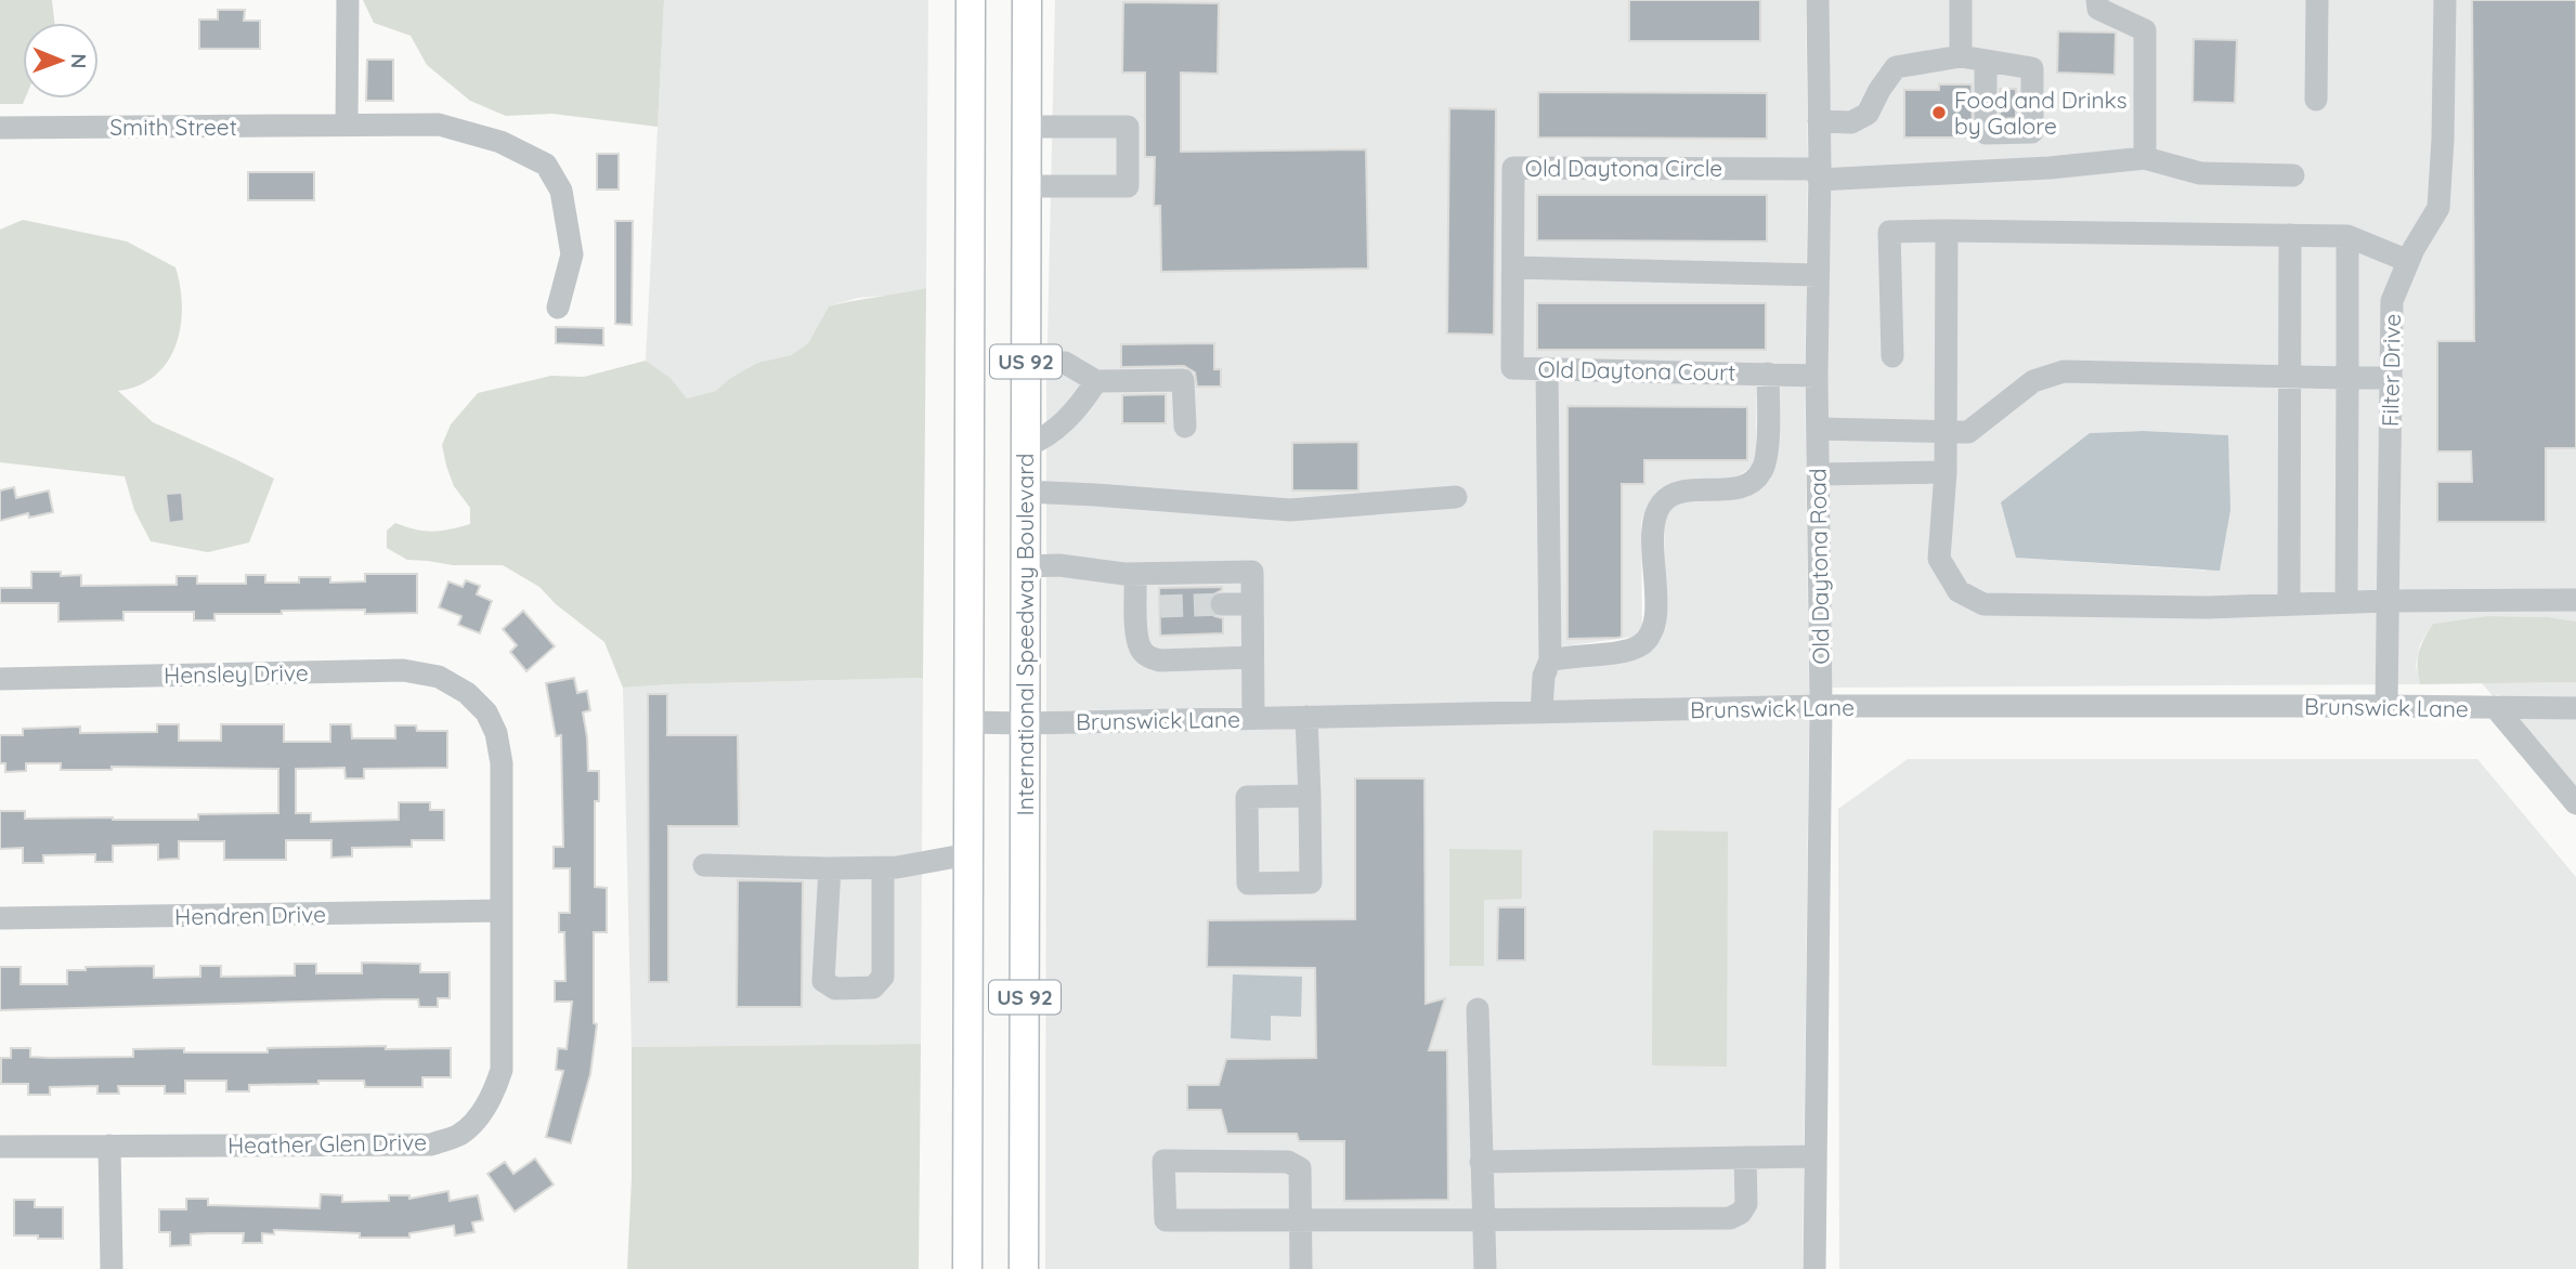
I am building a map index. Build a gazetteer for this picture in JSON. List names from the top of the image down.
{
  "streets": {
    "main road": ["US 92", "International Speedway Boulevard"],
    "street": [
      "Smith Street",
      "Old Daytona Circle",
      "Old Daytona Court",
      "Filter Drive",
      "Old Daytona Road",
      "Hensley Drive",
      "Brunswick Lane",
      "Hendren Drive",
      "Heather Glen Drive"
    ]
  },
  "crossings": [
    ["Old Daytona Circle", "Old Daytona Court"],
    ["Old Daytona Circle", "Old Daytona Road"],
    ["US 92", "Brunswick Lane"],
    ["Old Daytona Court", "Old Daytona Road"],
    ["Filter Drive", "Brunswick Lane"],
    ["Old Daytona Road", "Brunswick Lane"],
    ["International Speedway Boulevard", "Brunswick Lane"],
    ["Hensley Drive", "Heather Glen Drive"],
    ["Hendren Drive", "Heather Glen Drive"]
  ],
  "places": ["Food and Drinks by Galore"],
  "north": "right"
}
